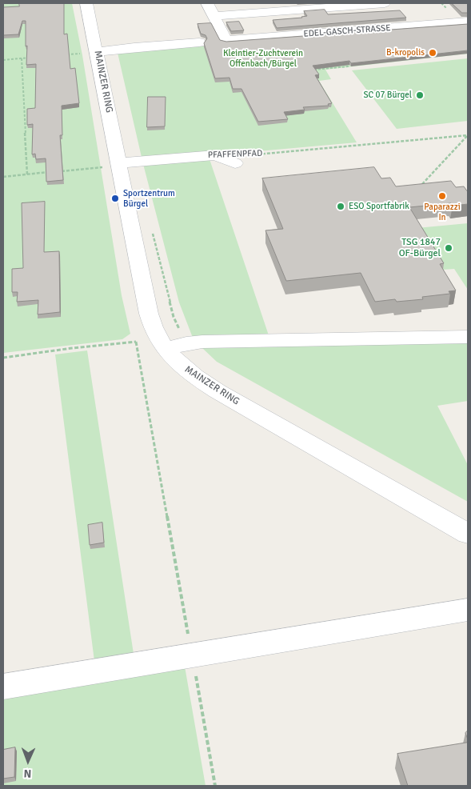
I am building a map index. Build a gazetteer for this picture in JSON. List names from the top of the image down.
{
  "streets": {
    "street": ["EDEL-GASCH-STRASSE", "MAINZER RING", "PFAFFENPFAD"]
  },
  "crossings": [
    ["MAINZER RING", "PFAFFENPFAD"]
  ],
  "parks": ["Kleintier-Zuchtverein Offenbach/Bürgel"],
  "places": [
    "B-kropolis",
    "SC 07 Bürgel",
    "Paparazzi In",
    "Sportzentrum Bürgel",
    "ESO Sportfabrik",
    "TSG 1847 OF-Bürgel"
  ],
  "north": "bottom"
}
